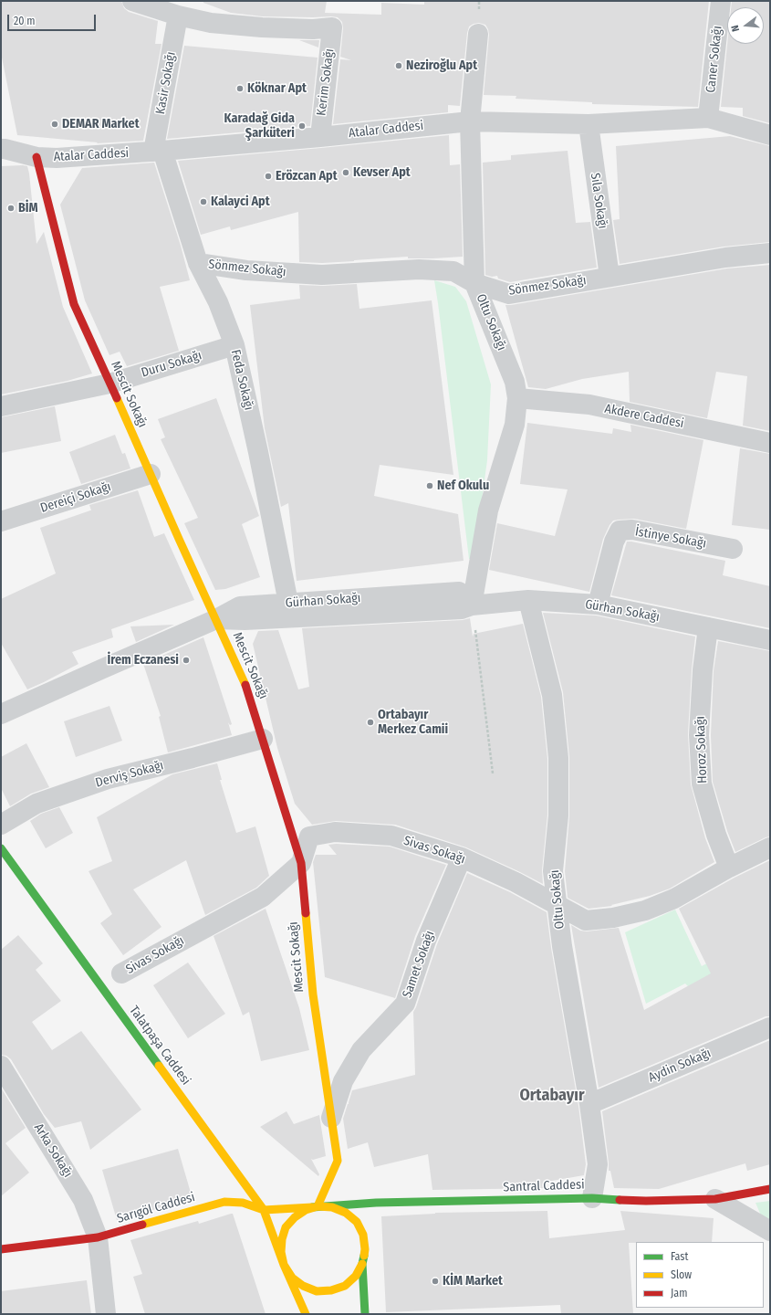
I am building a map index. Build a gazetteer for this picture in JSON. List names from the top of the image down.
{
  "streets": {
    "street": [
      "Caner Sokağı",
      "Kerim Sokağı",
      "Kasir Sokağı",
      "Atalar Caddesi",
      "Sıla Sokağı",
      "Sönmez Sokağı",
      "Oltu Sokağı",
      "Duru Sokağı",
      "Feda Sokağı",
      "Mescit Sokağı",
      "Akdere Caddesi",
      "Dereiçi Sokağı",
      "İstinye Sokağı",
      "Gürhan Sokağı",
      "Horoz Sokağı",
      "Derviş Sokağı",
      "Sivas Sokağı",
      "Samet Sokağı",
      "Talatpaşa Caddesi",
      "Aydin Sokağı",
      "Arka Sokağı",
      "Santral Caddesi",
      "Sarıgöl Caddesi"
    ]
  },
  "crossings": [
    ["Caner Sokağı", "Atalar Caddesi"],
    ["Kerim Sokağı", "Kasir Sokağı"],
    ["Kerim Sokağı", "Atalar Caddesi"],
    ["Kasir Sokağı", "Atalar Caddesi"],
    ["Kasir Sokağı", "Feda Sokağı"],
    ["Atalar Caddesi", "Sıla Sokağı"],
    ["Atalar Caddesi", "Oltu Sokağı"],
    ["Atalar Caddesi", "Feda Sokağı"],
    ["Atalar Caddesi", "Mescit Sokağı"],
    ["Sıla Sokağı", "Sönmez Sokağı"],
    ["Sönmez Sokağı", "Oltu Sokağı"],
    ["Sönmez Sokağı", "Feda Sokağı"],
    ["Oltu Sokağı", "Akdere Caddesi"],
    ["Oltu Sokağı", "Gürhan Sokağı"],
    ["Oltu Sokağı", "Sivas Sokağı"],
    ["Oltu Sokağı", "Aydin Sokağı"],
    ["Oltu Sokağı", "Santral Caddesi"],
    ["Duru Sokağı", "Feda Sokağı"],
    ["Duru Sokağı", "Mescit Sokağı"],
    ["Feda Sokağı", "Gürhan Sokağı"],
    ["Mescit Sokağı", "Dereiçi Sokağı"],
    ["Mescit Sokağı", "Gürhan Sokağı"],
    ["Mescit Sokağı", "Derviş Sokağı"],
    ["Mescit Sokağı", "Sivas Sokağı"],
    ["Mescit Sokağı", "Samet Sokağı"],
    ["Mescit Sokağı", "Talatpaşa Caddesi"],
    ["Mescit Sokağı", "Santral Caddesi"],
    ["Mescit Sokağı", "Sarıgöl Caddesi"],
    ["İstinye Sokağı", "Gürhan Sokağı"],
    ["Gürhan Sokağı", "Horoz Sokağı"],
    ["Horoz Sokağı", "Sivas Sokağı"],
    ["Sivas Sokağı", "Samet Sokağı"],
    ["Talatpaşa Caddesi", "Santral Caddesi"],
    ["Talatpaşa Caddesi", "Sarıgöl Caddesi"],
    ["Arka Sokağı", "Sarıgöl Caddesi"],
    ["Santral Caddesi", "Sarıgöl Caddesi"]
  ],
  "districts": ["Ortabayır"],
  "places": [
    "Neziroğlu Apt",
    "Köknar Apt",
    "DEMAR Market",
    "Karadağ Gida Şarküteri",
    "Kevser Apt",
    "Erözcan Apt",
    "Kalayci Apt",
    "BİM",
    "Nef Okulu",
    "İrem Eczanesi",
    "Ortabayır Merkez Camii",
    "KİM Market"
  ],
  "legend": ["Fast", "Slow", "Jam"],
  "scale_bar": "20 m",
  "north": "left"
}
